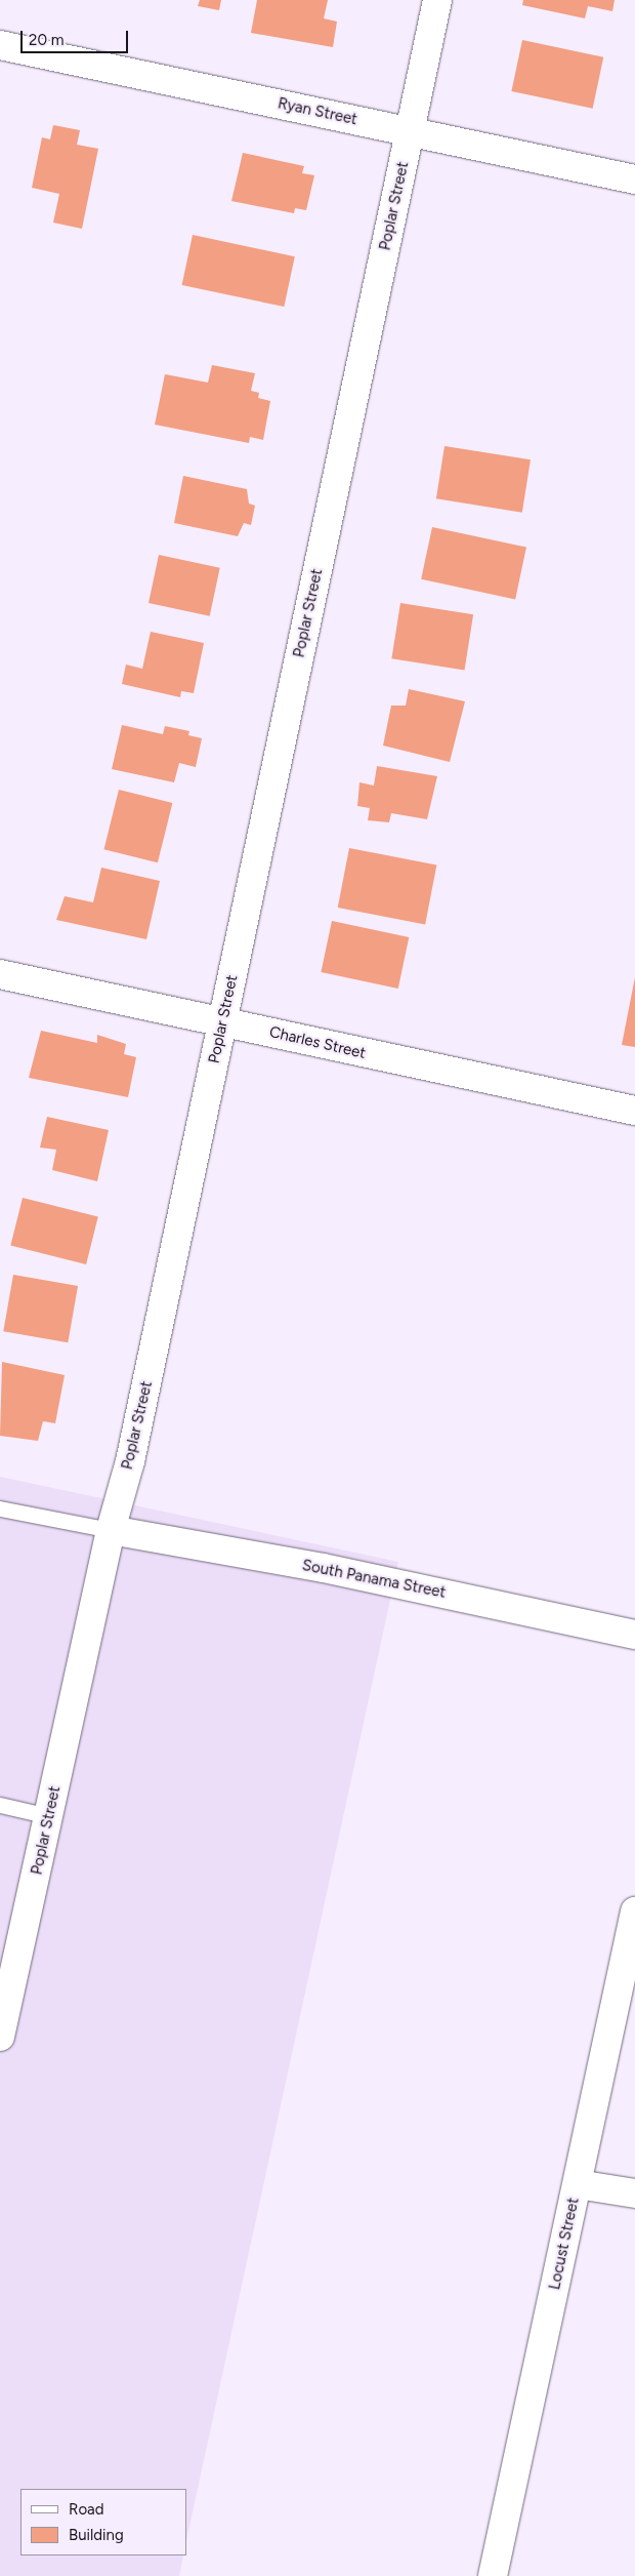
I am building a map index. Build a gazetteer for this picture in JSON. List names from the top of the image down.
{
  "streets": {
    "street": [
      "Ryan Street",
      "Poplar Street",
      "Charles Street",
      "South Panama Street",
      "Locust Street"
    ]
  },
  "crossings": [
    ["Ryan Street", "Poplar Street"],
    ["Poplar Street", "Charles Street"],
    ["Poplar Street", "South Panama Street"]
  ],
  "legend": ["Road", "Building"],
  "scale_bar": "20 m"
}
